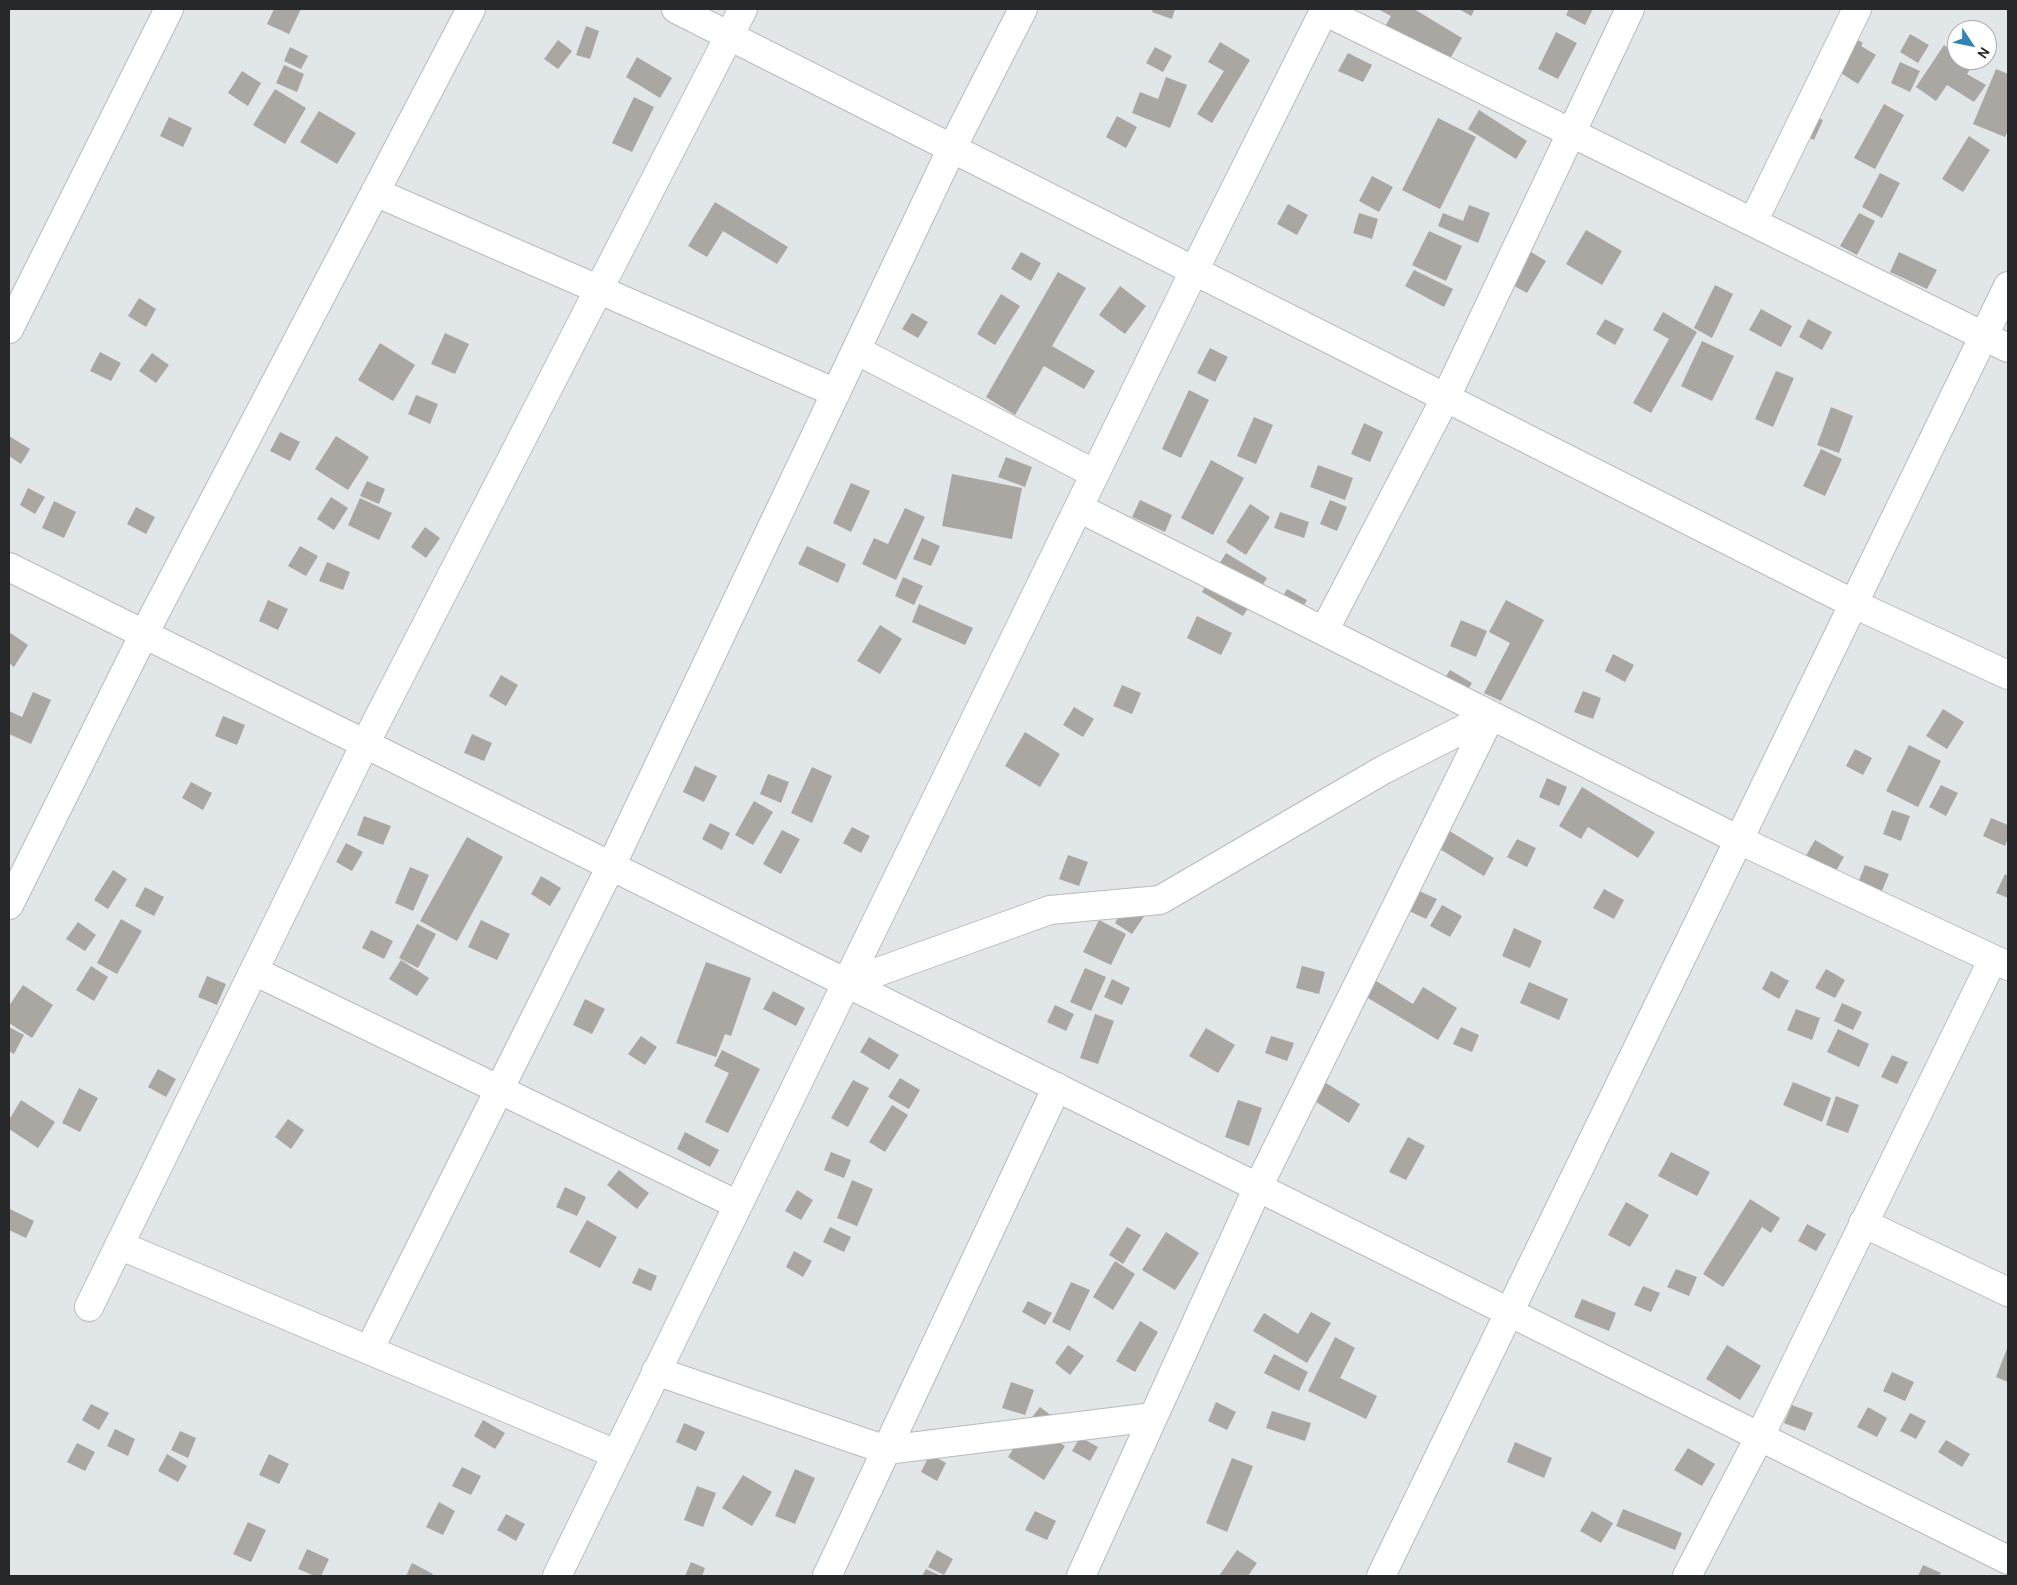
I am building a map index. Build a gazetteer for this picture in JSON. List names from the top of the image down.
{
  "north": "bottom right"
}
